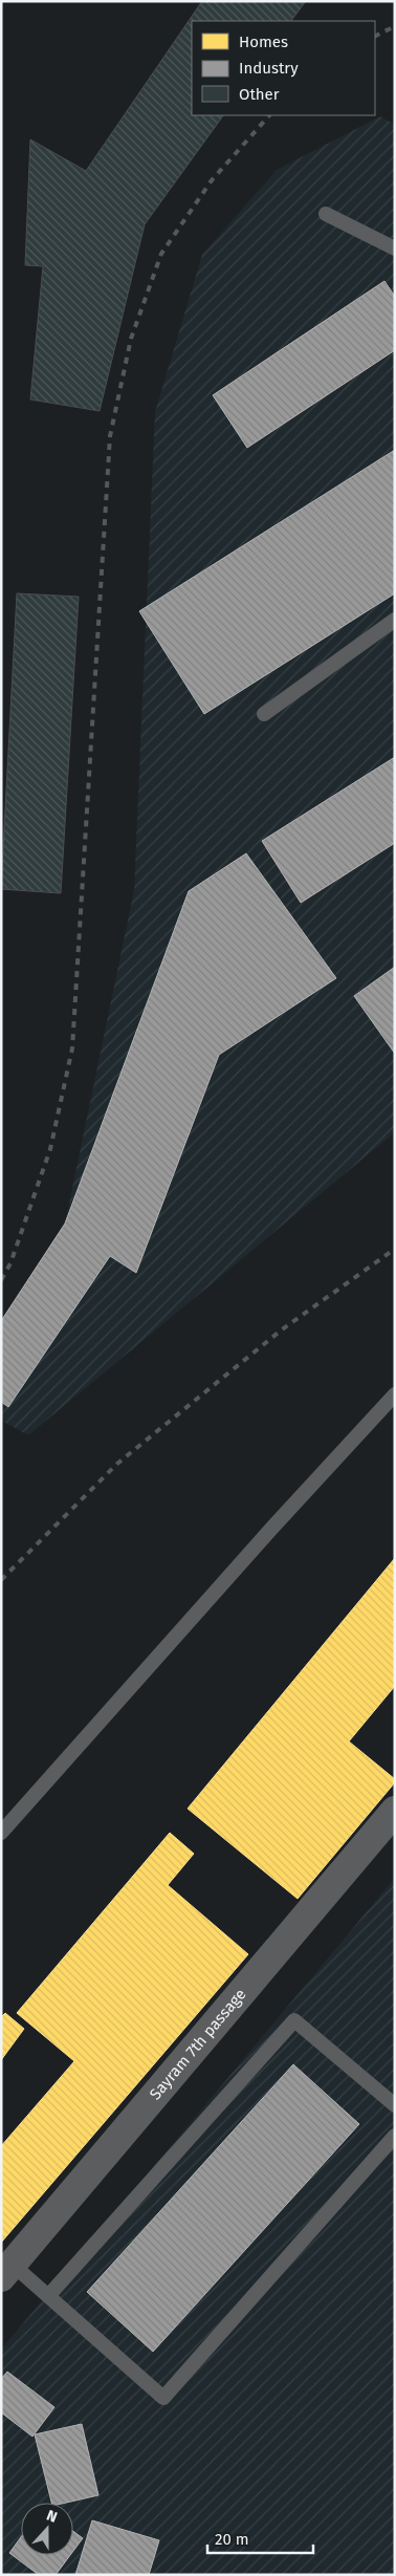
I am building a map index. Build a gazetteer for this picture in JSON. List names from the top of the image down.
{
  "streets": {
    "street": ["Sayram 7th passage"]
  },
  "legend": ["Homes", "Industry", "Other"],
  "scale_bar": "20 m",
  "north": "top"
}
